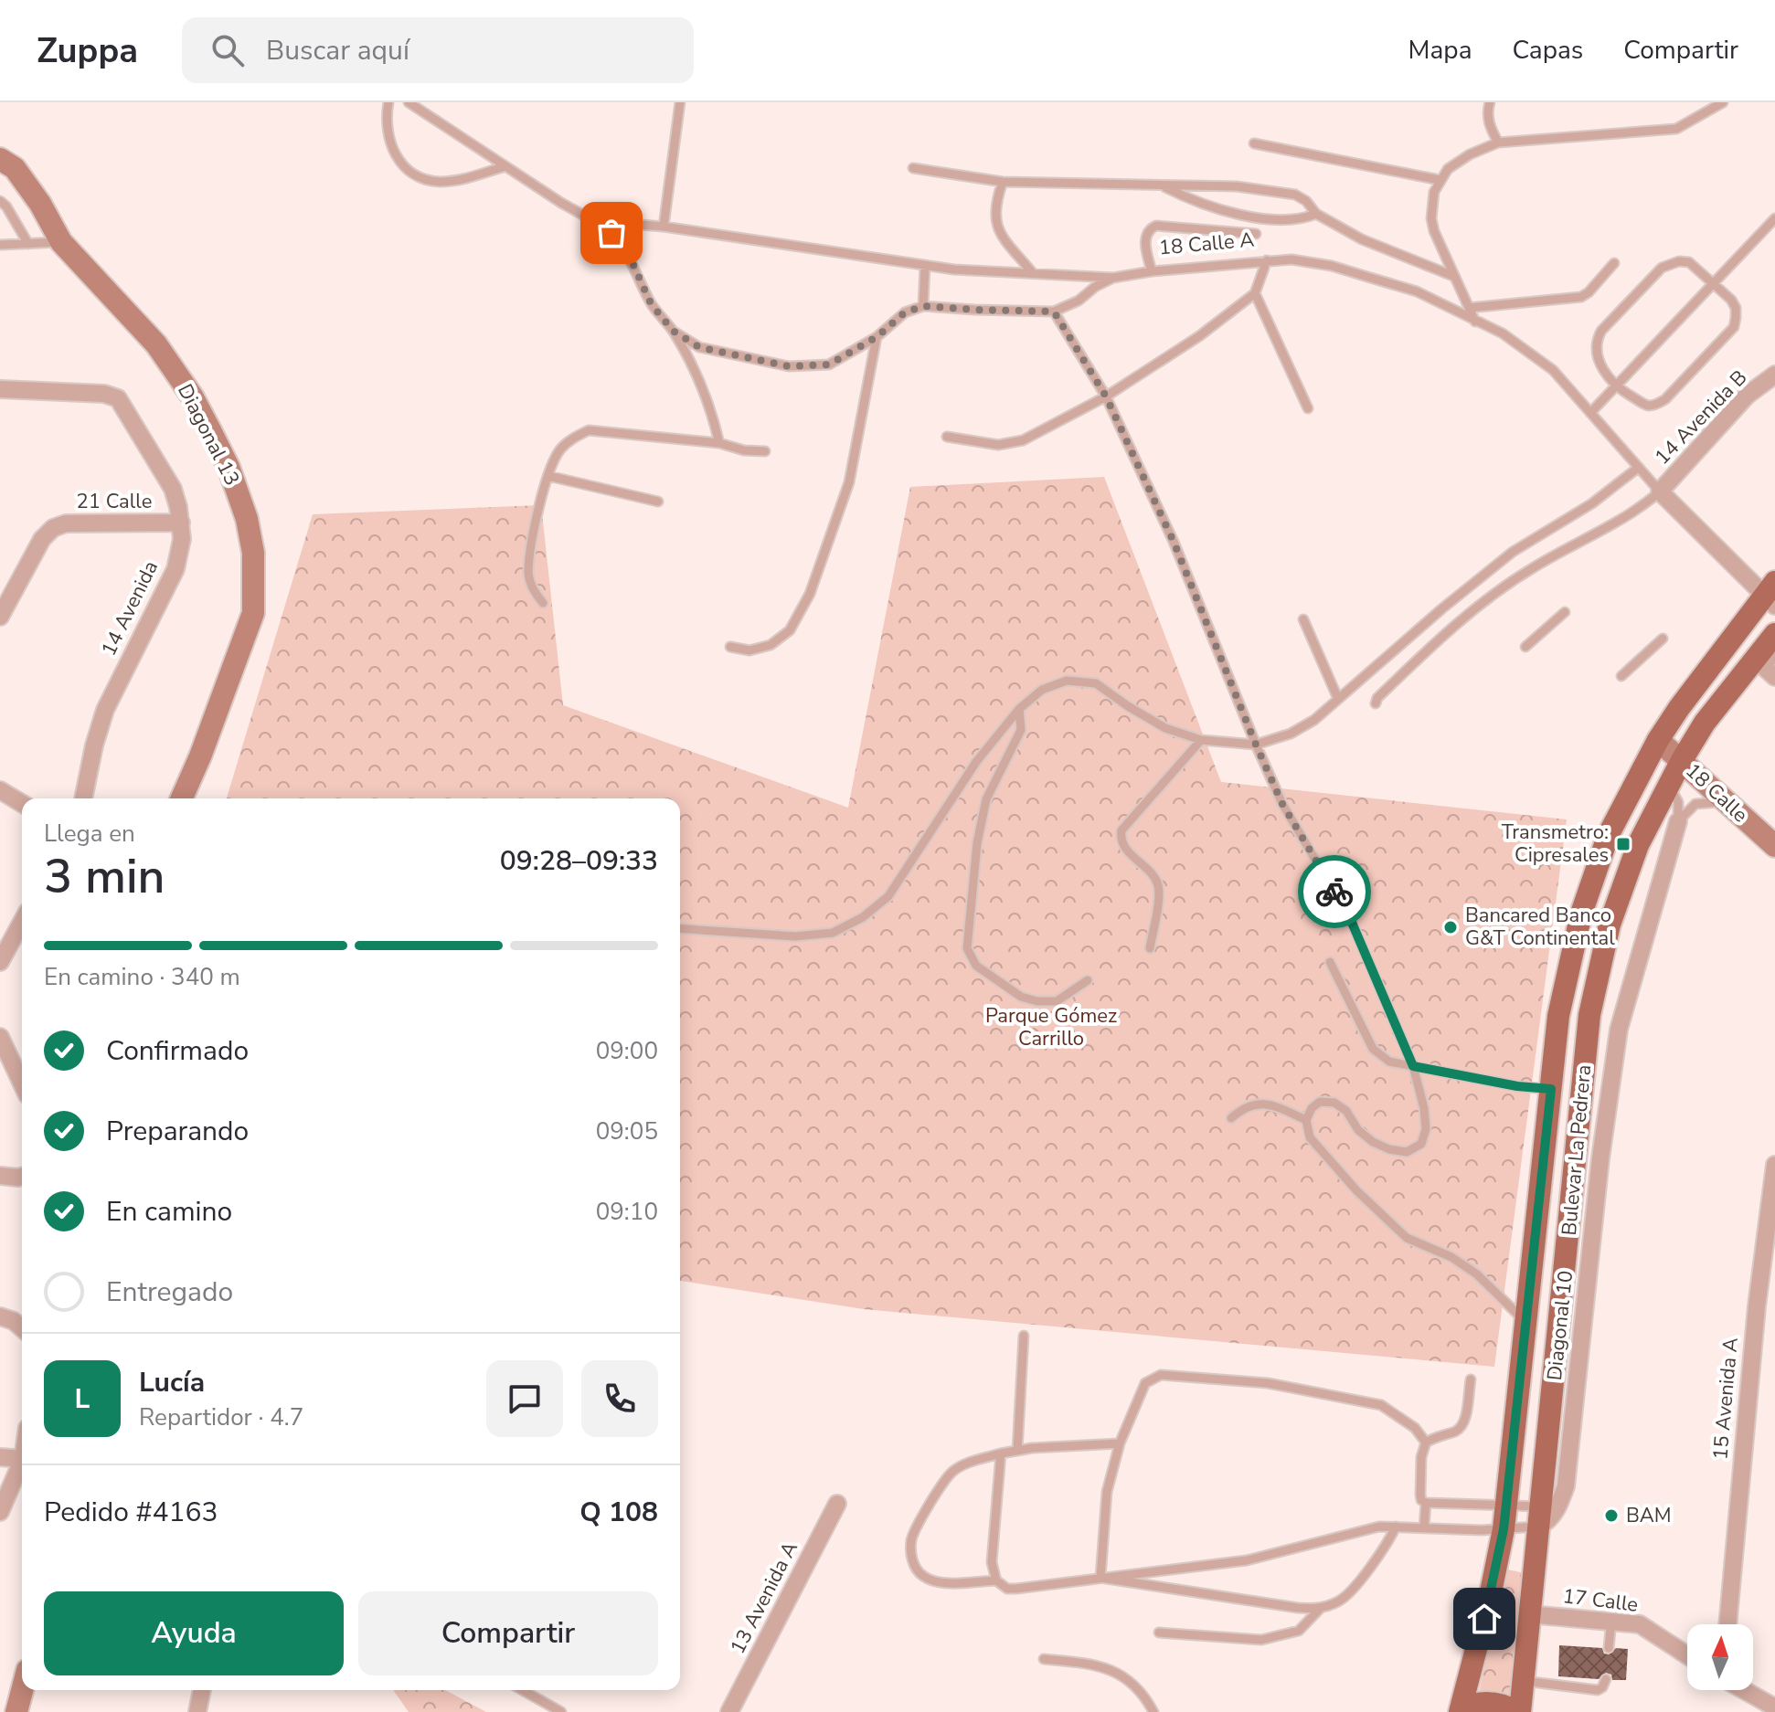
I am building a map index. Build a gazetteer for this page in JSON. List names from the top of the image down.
{
  "streets": {
    "main road": ["Bulevar La Pedrera"],
    "street": [
      "18 Calle A",
      "14 Avenida B",
      "Diagonal 13",
      "21 Calle",
      "14 Avenida",
      "18 Calle",
      "Diagonal 10",
      "15 Avenida A",
      "13 Avenida A",
      "17 Calle"
    ]
  },
  "crossings": [
    ["18 Calle A", "14 Avenida B"],
    ["18 Calle A", "Bulevar La Pedrera"],
    ["21 Calle", "14 Avenida"],
    ["18 Calle", "Bulevar La Pedrera"],
    ["Bulevar La Pedrera", "Diagonal 10"],
    ["Bulevar La Pedrera", "17 Calle"]
  ],
  "parks": ["Parque Gómez Carrillo"],
  "places": {
    "transit": ["Transmetro: Cipresales"],
    "other": ["Bancared Banco G&T Continental", "BAM"]
  },
  "north": "top",
  "page": {
    "header": "Zuppa",
    "search": "Buscar aquí",
    "nav": ["Mapa", "Capas", "Compartir"],
    "heading": ["3 min", "Llega en", "09:28–09:33"],
    "panel": [
      "Lucía",
      "Repartidor · 4.7",
      "Pedido #4163",
      "Q 108"
    ],
    "bar": "En camino · 340 m",
    "list": [
      ["Confirmado", "09:00"],
      ["Preparando", "09:05"],
      ["En camino", "09:10"],
      "Entregado"
    ],
    "round": "L",
    "buttons": ["Ayuda", "Compartir"]
  }
}
